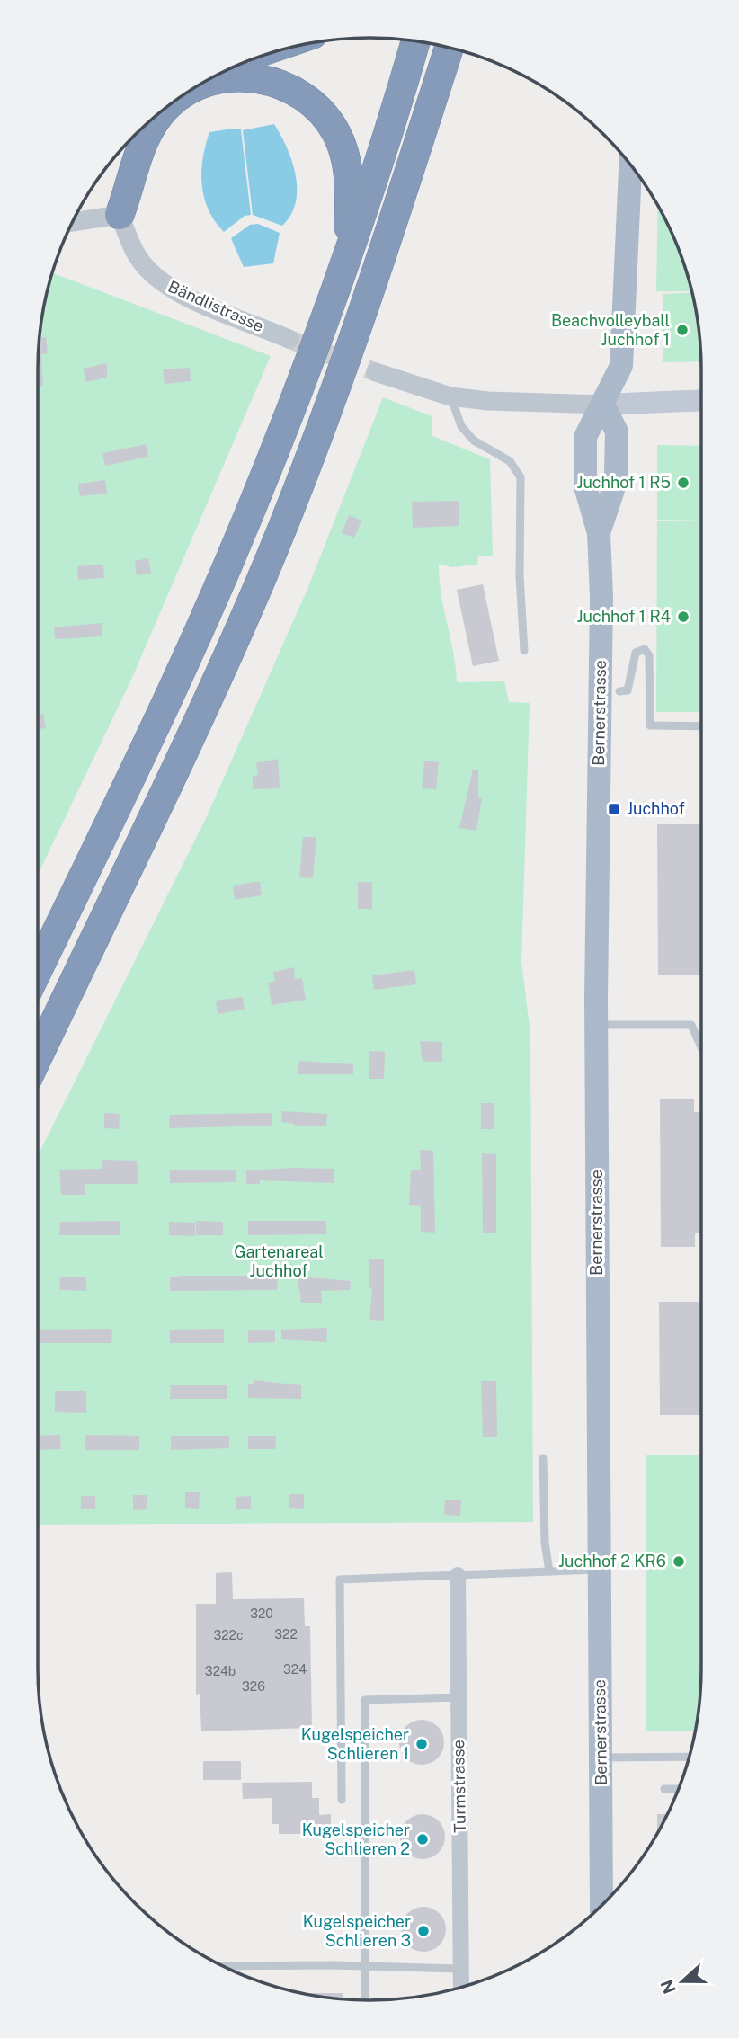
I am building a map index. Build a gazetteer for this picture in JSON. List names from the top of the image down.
{
  "streets": {
    "main road": ["Bernerstrasse"],
    "street": ["Bändlistrasse", "Turmstrasse"]
  },
  "parks": ["Gartenareal Juchhof"],
  "places": {
    "other": [
      "Beachvolleyball Juchhof 1",
      "Juchhof 1 R5",
      "Juchhof 1 R4",
      "Juchhof 2 KR6",
      "Kugelspeicher Schlieren 1",
      "Kugelspeicher Schlieren 2",
      "Kugelspeicher Schlieren 3"
    ],
    "transit": ["Juchhof"]
  },
  "house_numbers": [
    "320",
    "322",
    "322c",
    "324",
    "324b",
    "326"
  ],
  "north": "left"
}
